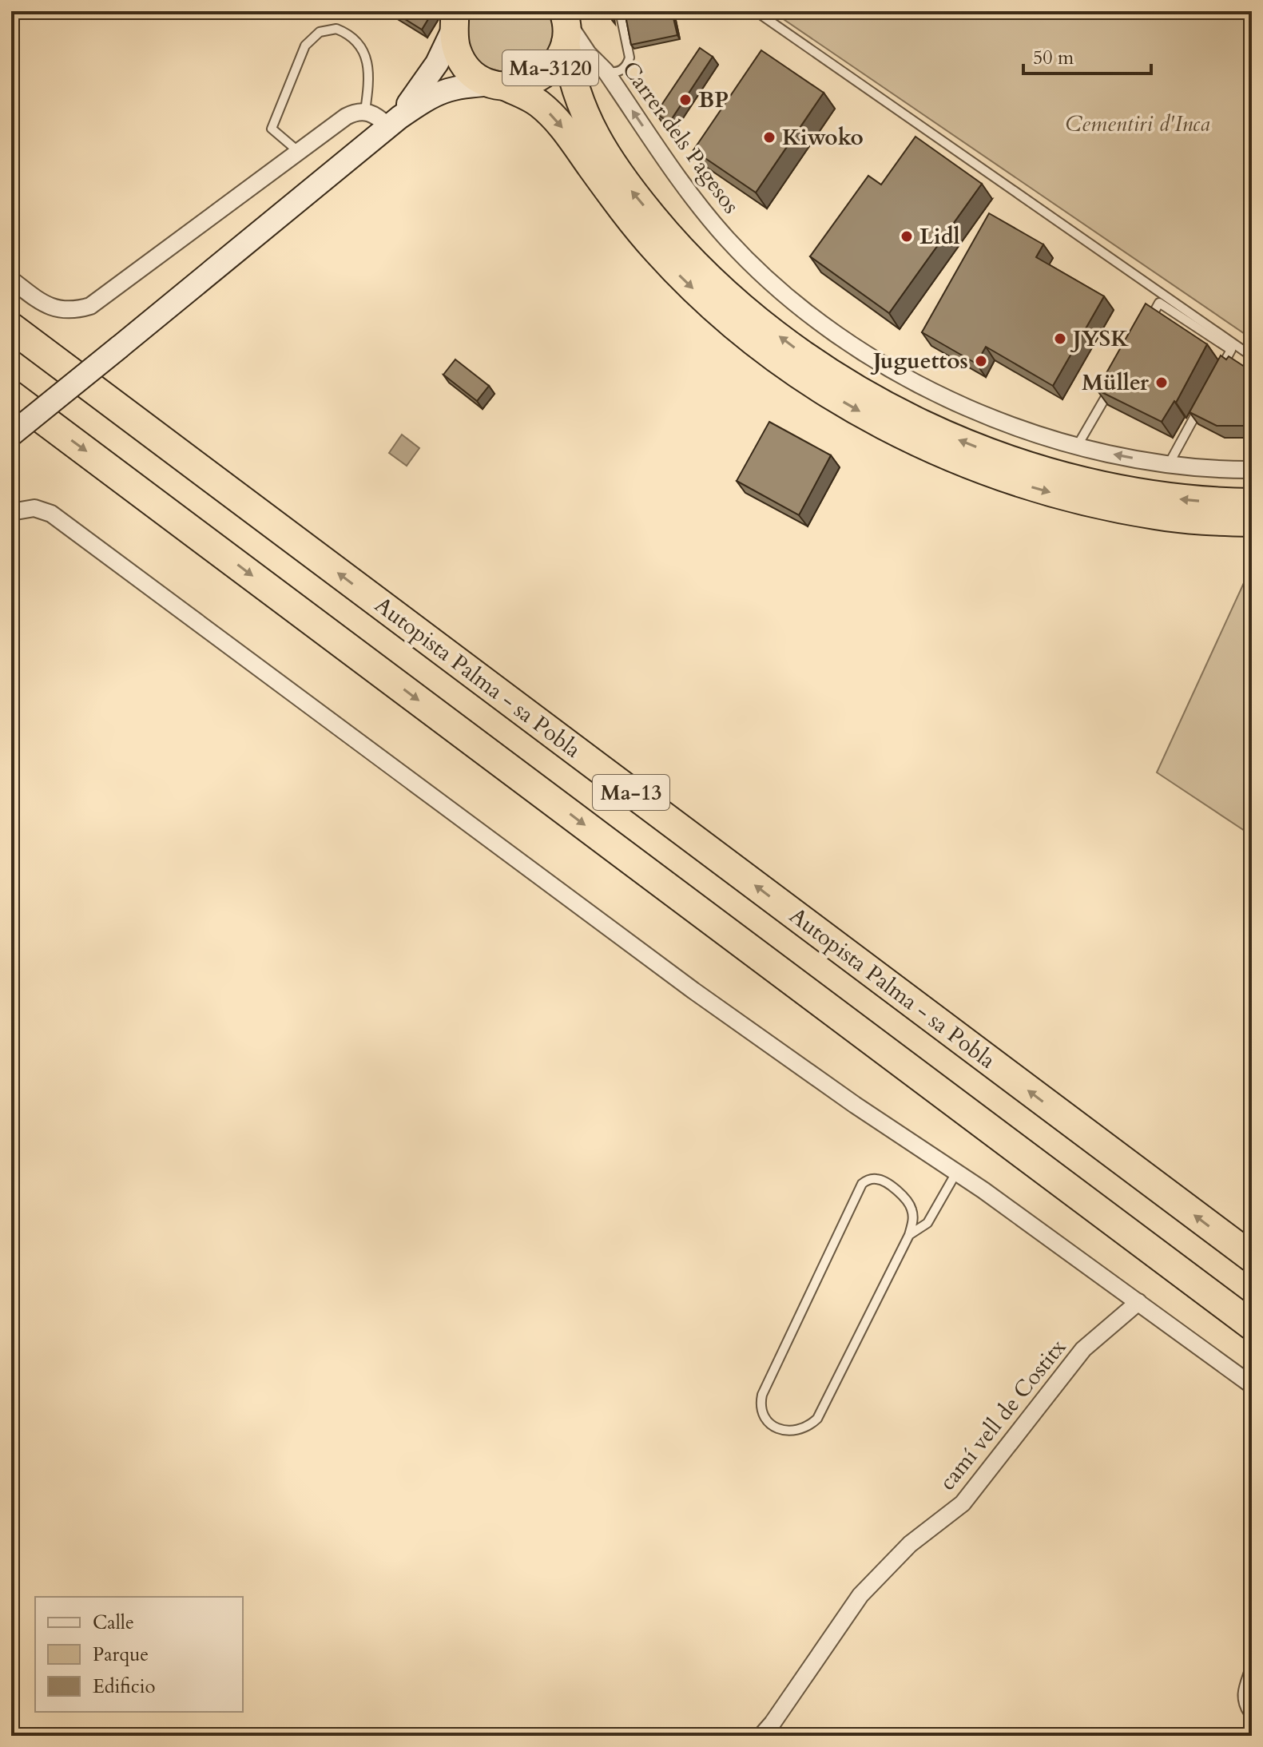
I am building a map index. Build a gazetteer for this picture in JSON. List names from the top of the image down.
{
  "streets": {
    "highway": ["Ma-3120", "Autopista Palma - sa Pobla", "Ma-13"],
    "street": ["Carrer dels Pagesos", "camí vell de Costitx"]
  },
  "crossings": [
    ["Ma-3120", "Carrer dels Pagesos"]
  ],
  "one_way": ["Carrer dels Pagesos"],
  "parks": ["Cementiri d'Inca"],
  "places": [
    "BP",
    "Kiwoko",
    "Lidl",
    "JYSK",
    "Juguettos",
    "Müller"
  ],
  "legend": ["Calle", "Parque", "Edificio"],
  "scale_bar": "50 m"
}
